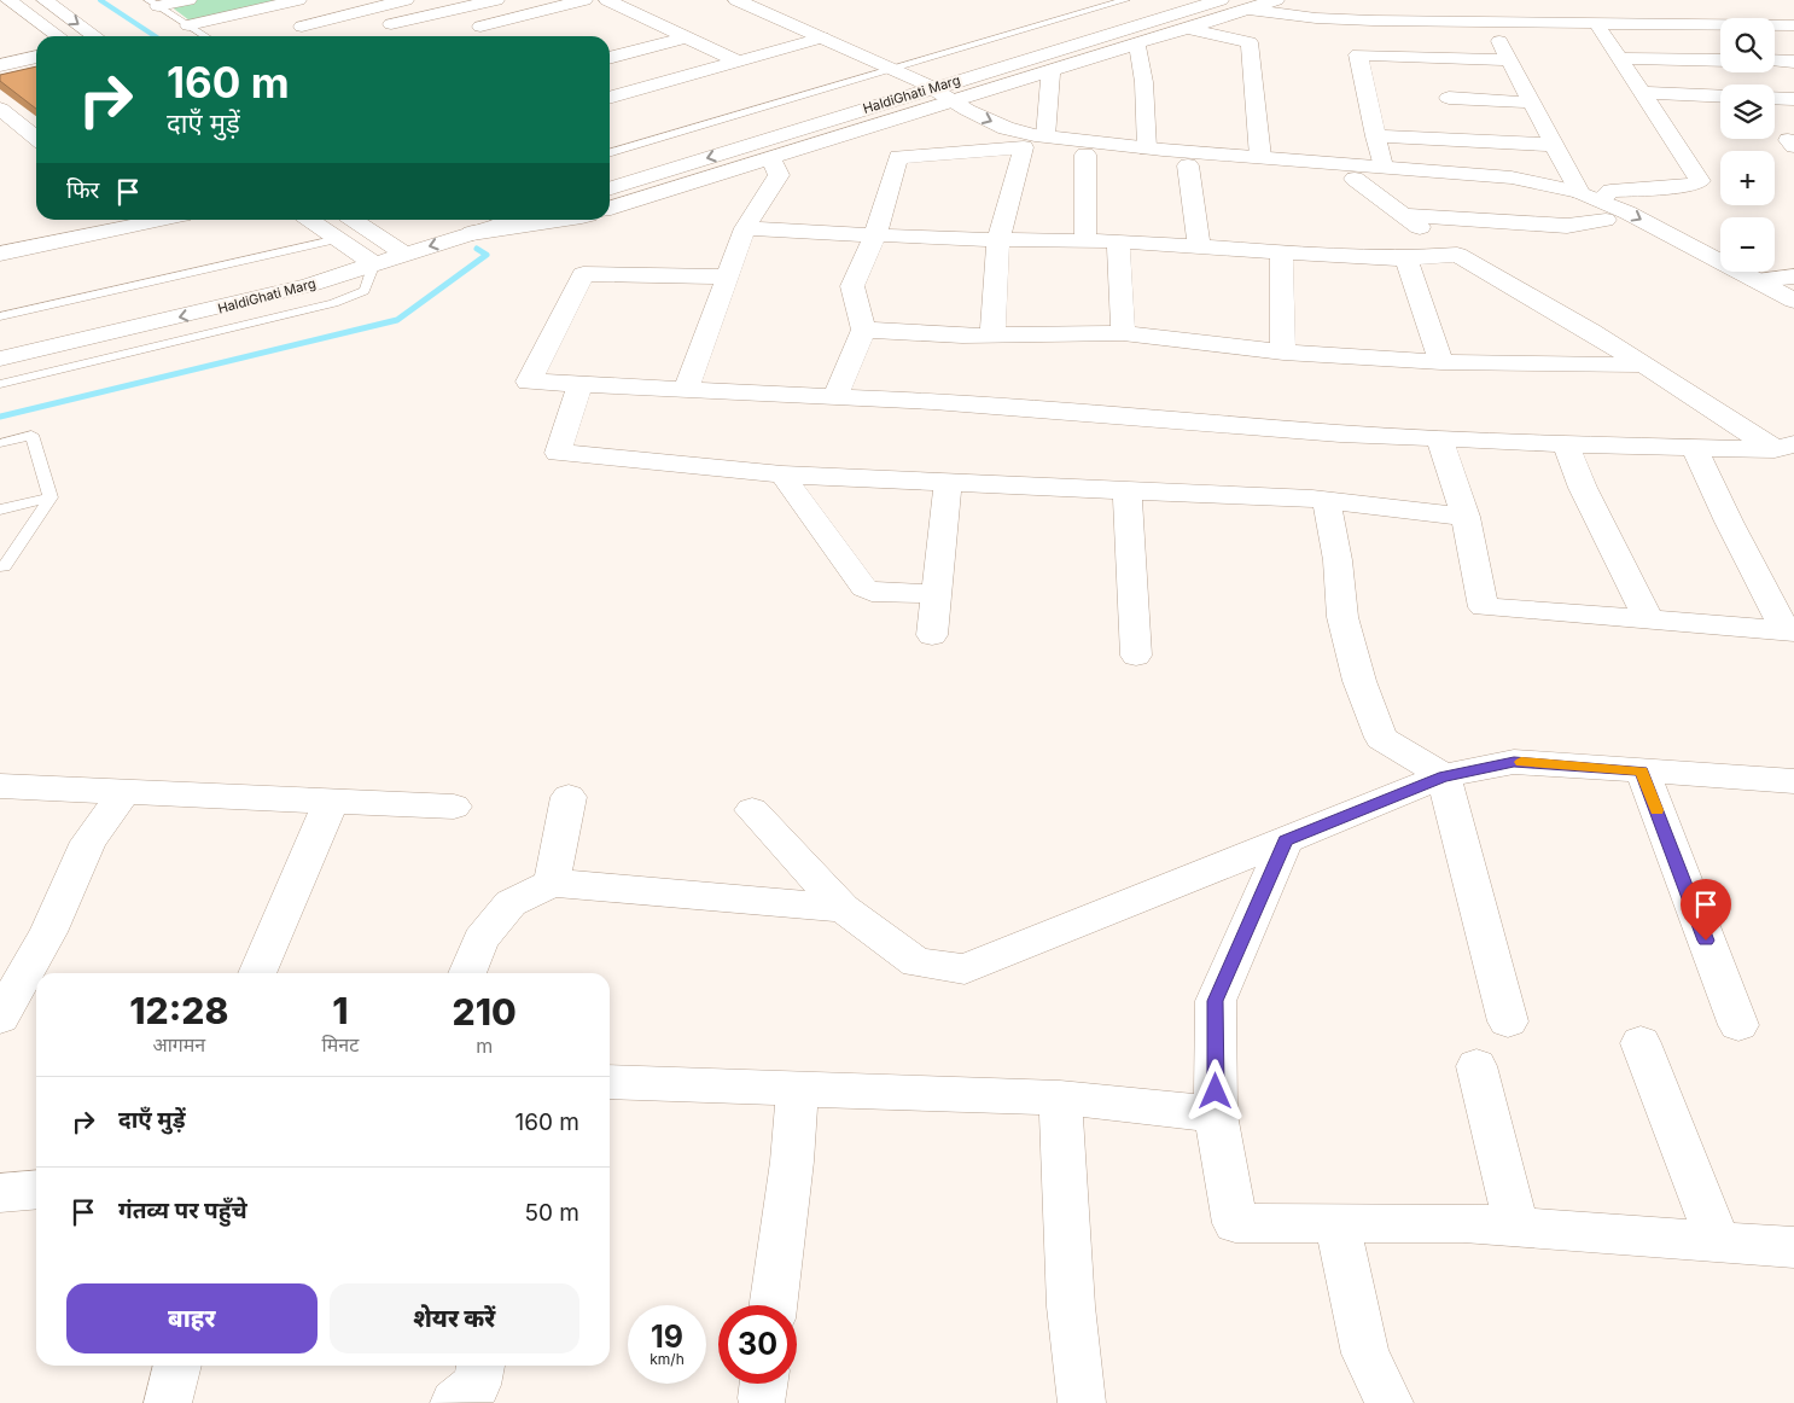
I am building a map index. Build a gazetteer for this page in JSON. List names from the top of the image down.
{
  "streets": {
    "street": ["HaldiGhati Marg"]
  },
  "page": {
    "map_buttons": ["+", "−"],
    "turn": ["160 m", "दाएँ मुड़ें"],
    "then": "फिर",
    "eta": [
      "12:28",
      "आगमन",
      "1",
      "मिनट",
      "210",
      "m"
    ],
    "list": [
      {
        "name": "दाएँ मुड़ें",
        "value": "160 m"
      },
      {
        "name": "गंतव्य पर पहुँचे",
        "value": "50 m"
      }
    ],
    "buttons": ["बाहर", "शेयर करें"],
    "speed": "19 km/h",
    "limit": "30"
  }
}
